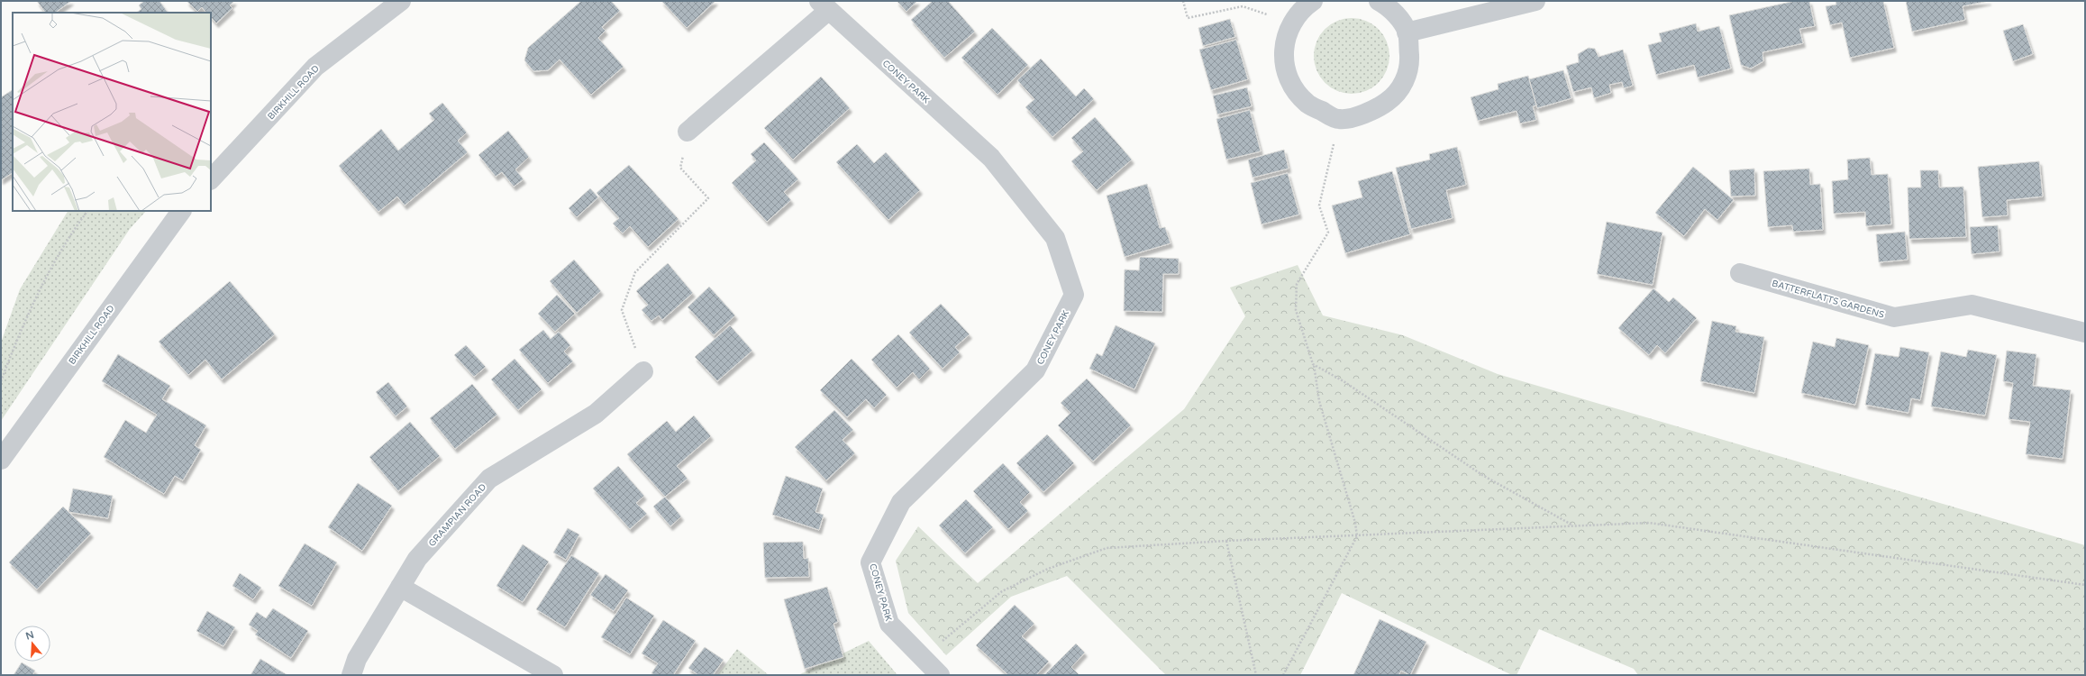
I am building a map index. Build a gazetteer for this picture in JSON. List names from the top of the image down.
{
  "streets": {
    "street": [
      "CONEY PARK",
      "BIRKHILL ROAD",
      "BATTERFLATTS GARDENS",
      "GRAMPIAN ROAD"
    ]
  },
  "north": "top"
}
